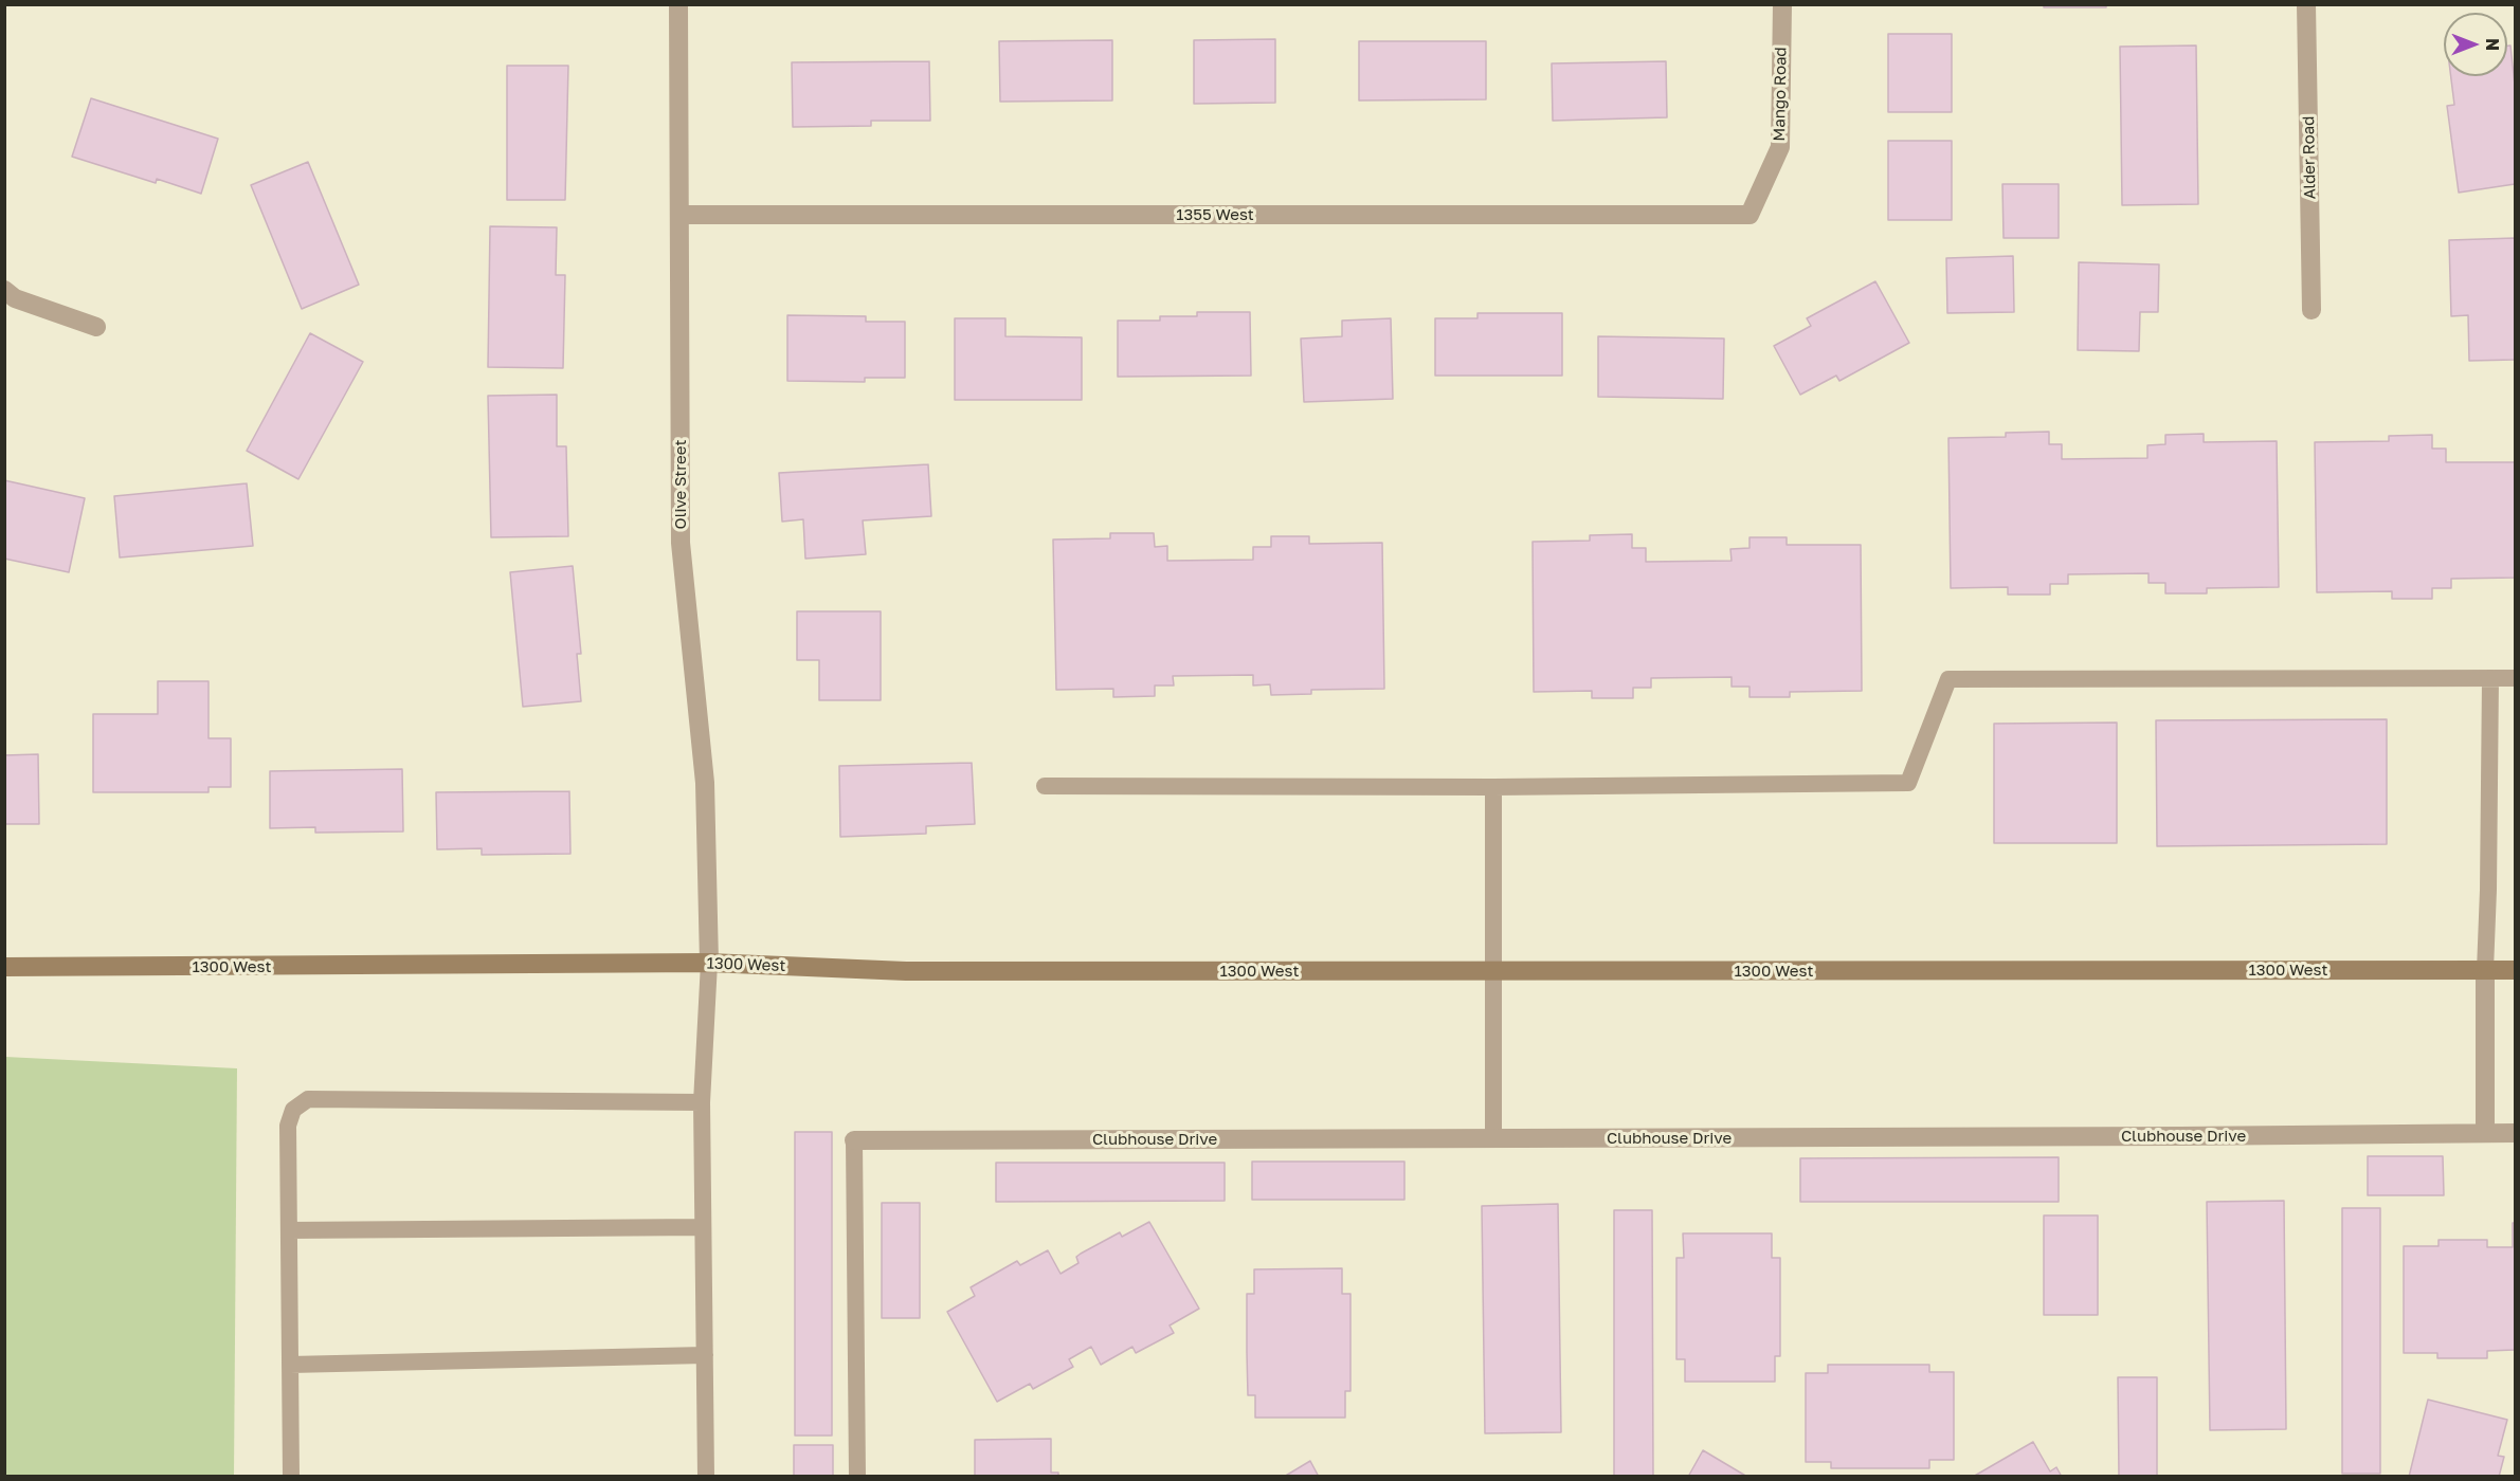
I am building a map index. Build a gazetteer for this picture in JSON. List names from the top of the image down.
{
  "streets": {
    "street": [
      "Mango Road",
      "Alder Road",
      "1355 West",
      "Olive Street",
      "1300 West",
      "Clubhouse Drive"
    ]
  },
  "crossings": [
    ["Mango Road", "1355 West"],
    ["1355 West", "Olive Street"],
    ["Olive Street", "1300 West"]
  ],
  "north": "right"
}
